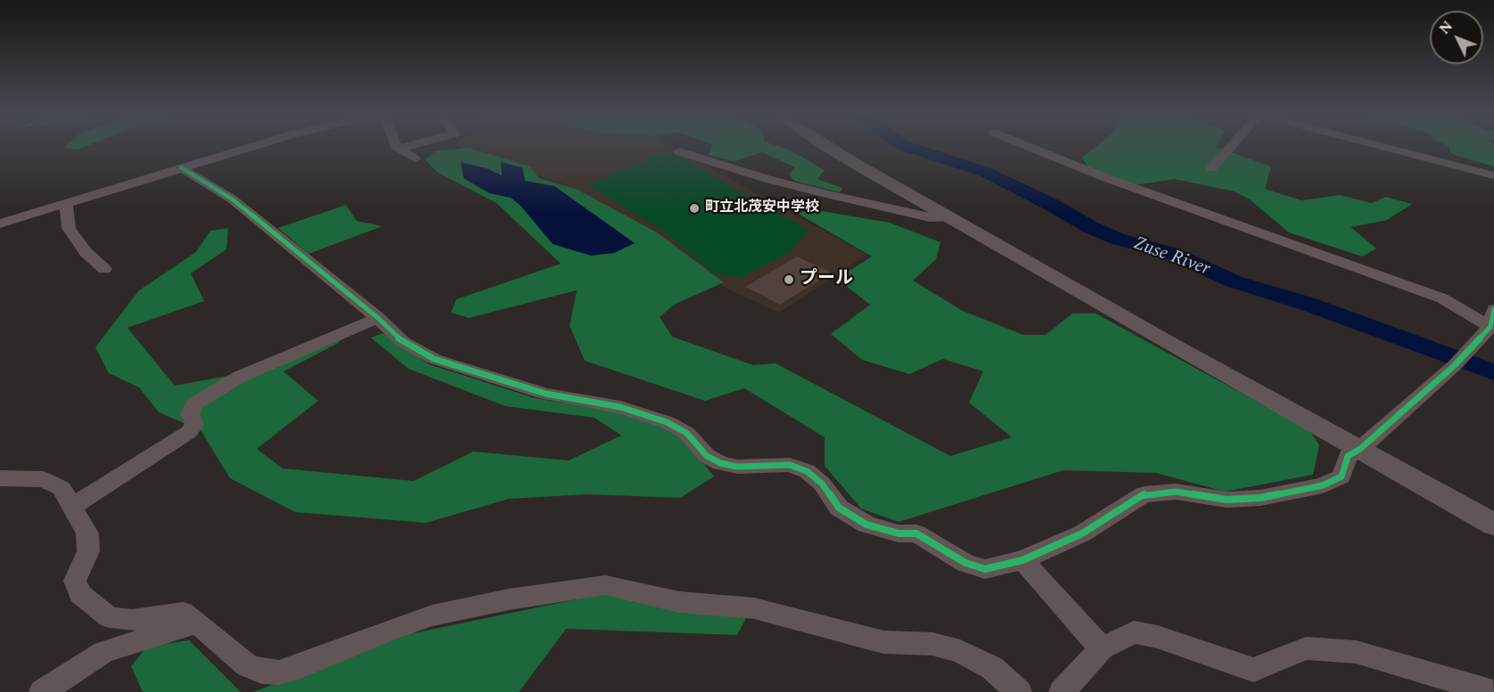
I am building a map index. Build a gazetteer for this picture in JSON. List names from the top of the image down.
{
  "water": ["Zuse River"],
  "places": ["町立北茂安中学校", "プール"],
  "north": "top left"
}
